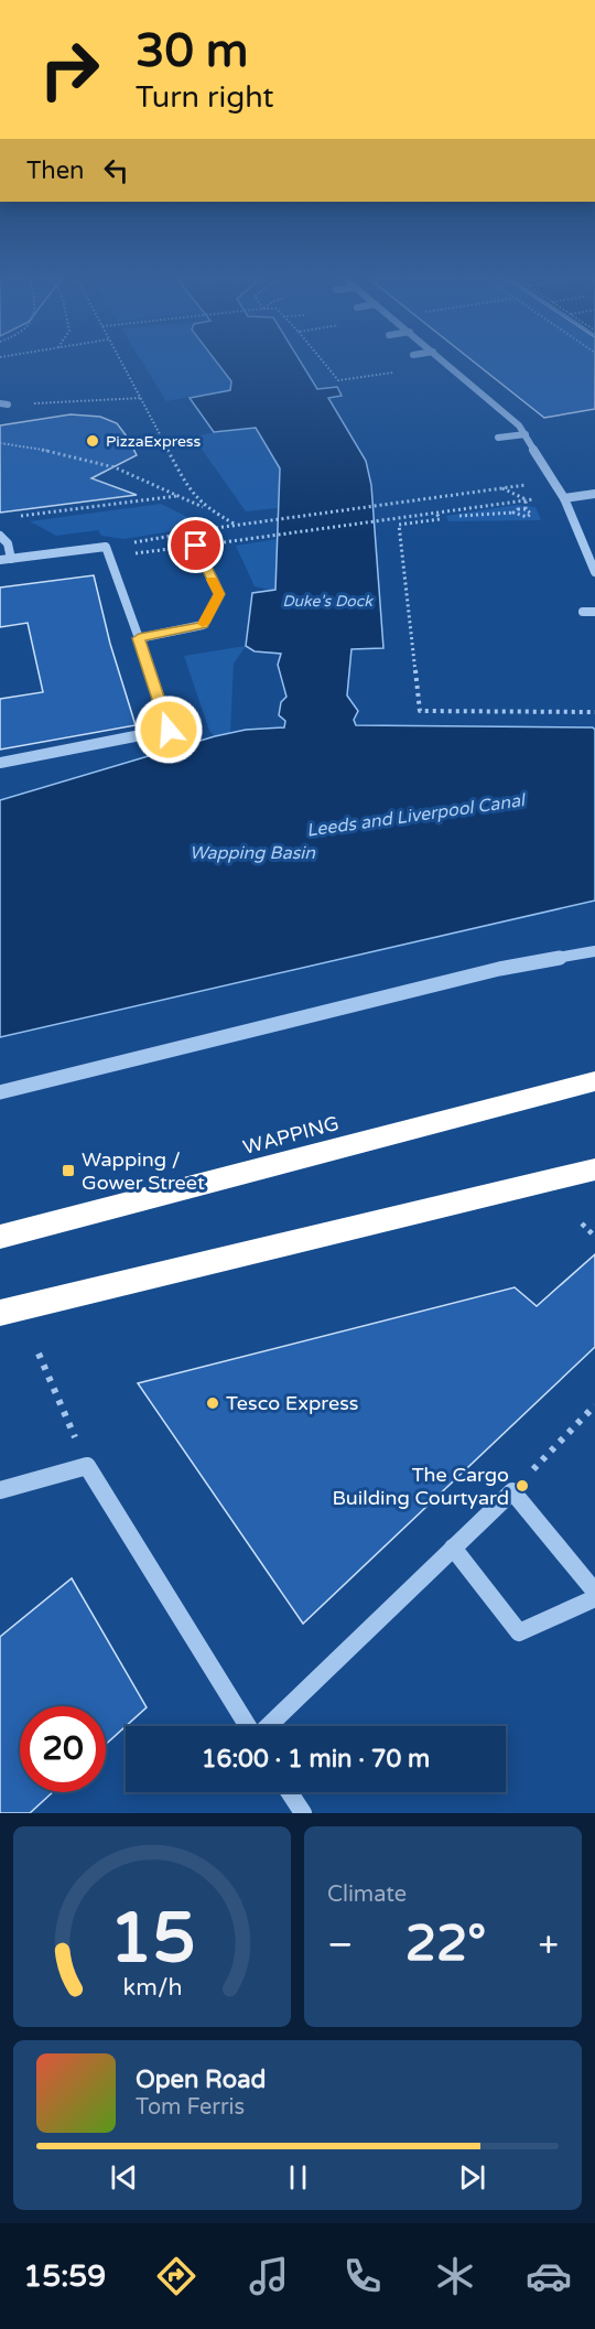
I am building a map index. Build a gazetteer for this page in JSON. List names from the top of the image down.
{
  "streets": {
    "highway": ["WAPPING"]
  },
  "water": ["Duke's Dock", "Leeds and Liverpool Canal", "Wapping Basin"],
  "places": {
    "other": ["PizzaExpress", "Tesco Express", "The Cargo Building Courtyard"],
    "transit": ["Wapping / Gower Street"]
  },
  "page": {
    "turn": ["30 m", "Turn right"],
    "then": "Then",
    "limit": "20",
    "trip": "16:00 · 1 min · 70 m",
    "tile": "Climate",
    "heat": ["−", "22°", "+"],
    "song": ["Open Road", "Tom Ferris"],
    "tabs": "15:59",
    "gauge": ["15", "km/h"]
  }
}
